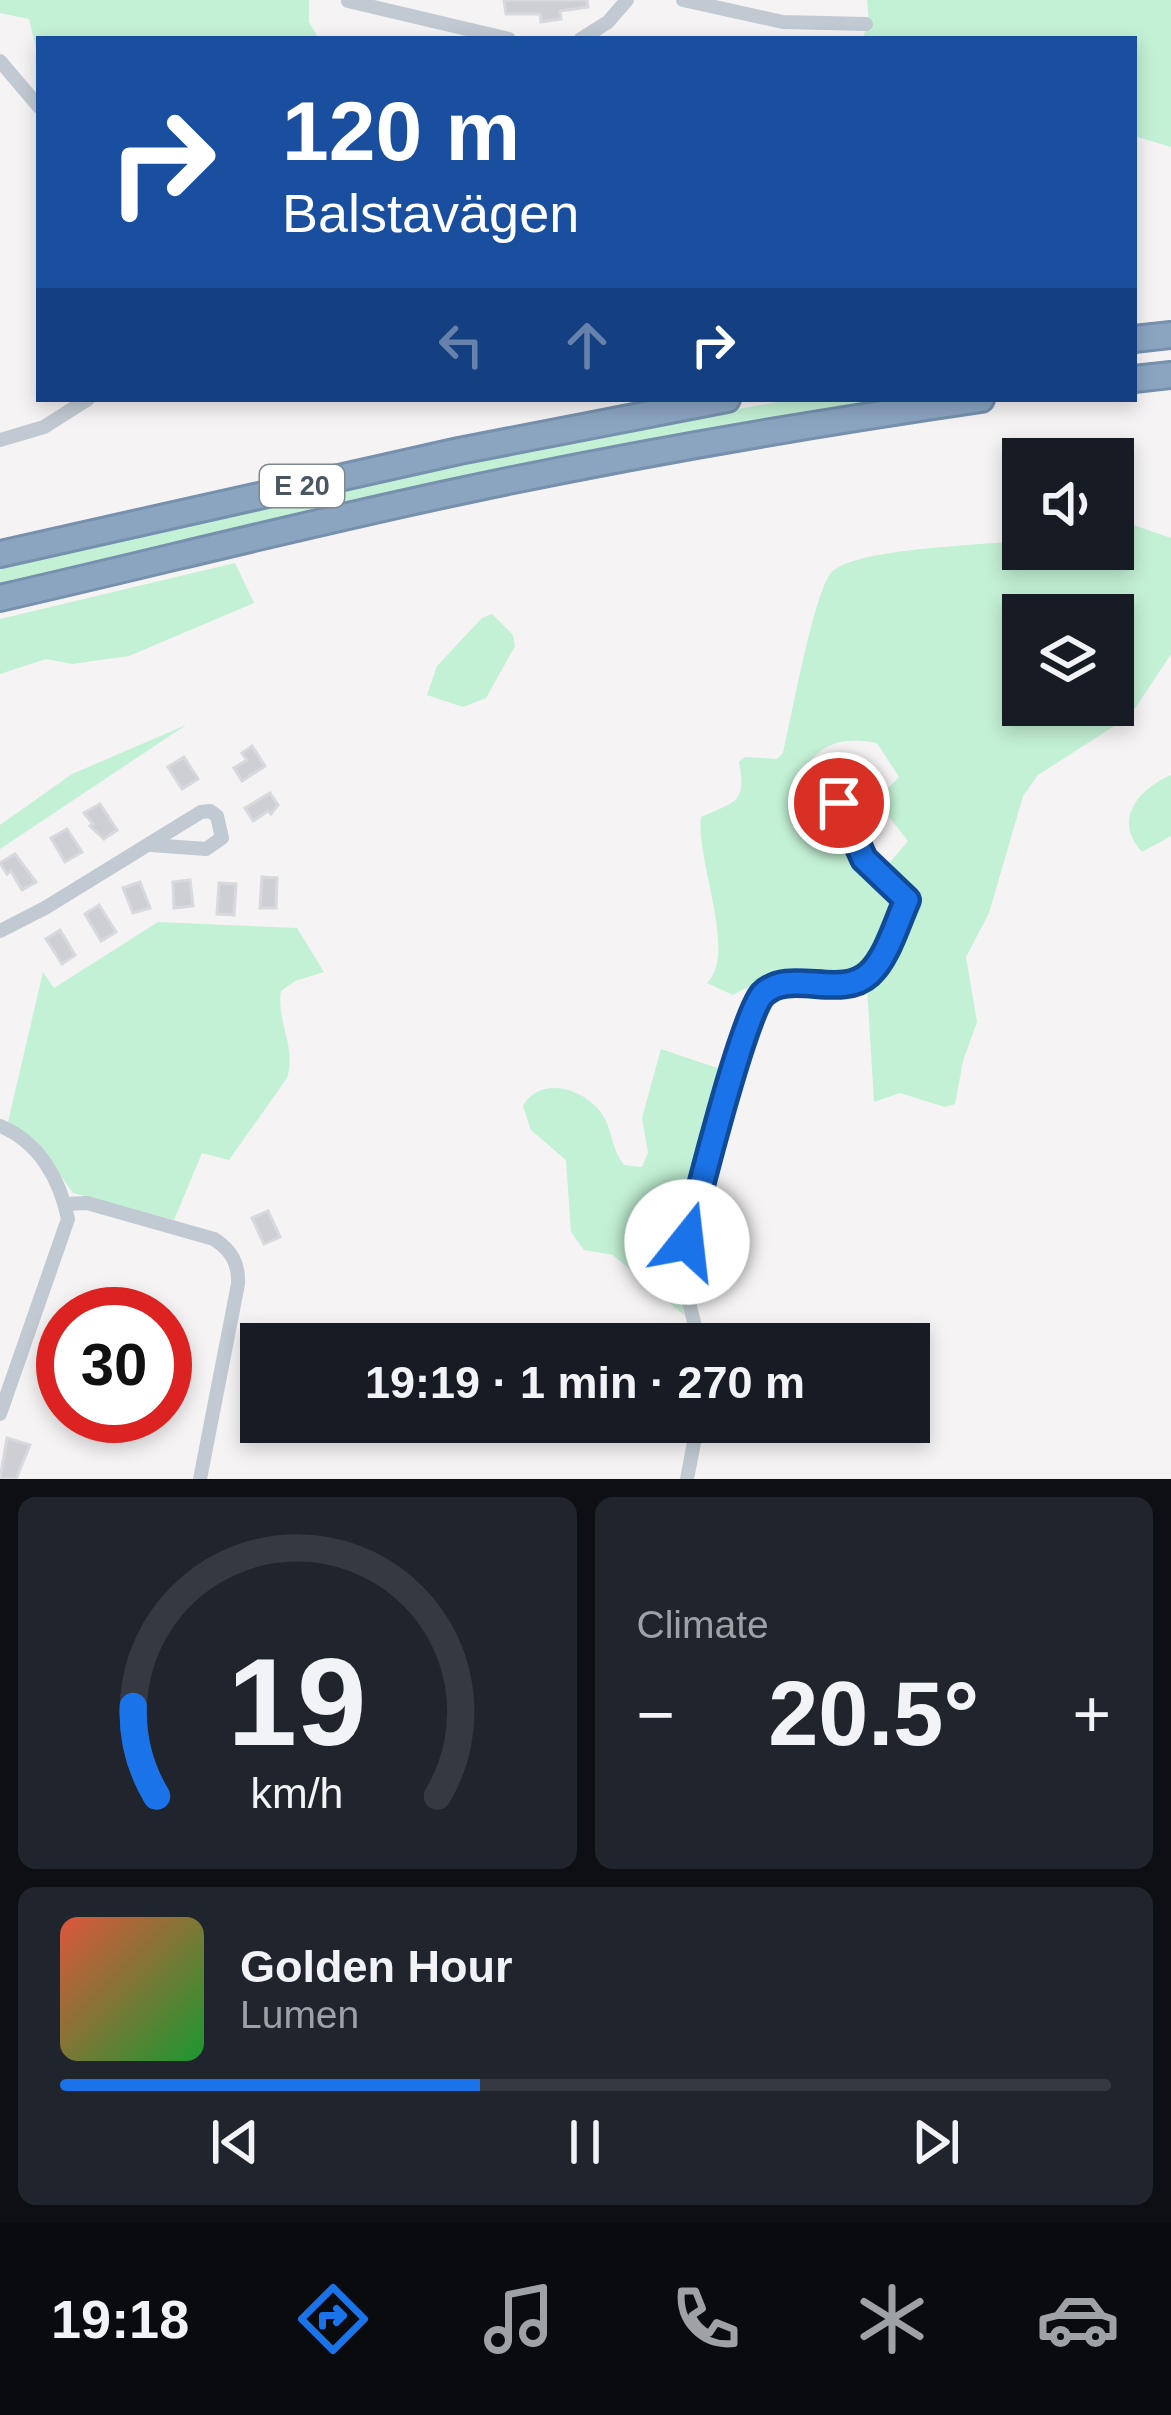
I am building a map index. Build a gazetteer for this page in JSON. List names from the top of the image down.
{
  "streets": {
    "highway": ["E 20"]
  },
  "page": {
    "turn": ["120 m", "Balstavägen"],
    "limit": "30",
    "trip": "19:19 · 1 min · 270 m",
    "tile": "Climate",
    "heat": ["−", "20.5°", "+"],
    "song": ["Golden Hour", "Lumen"],
    "tabs": "19:18",
    "gauge": ["19", "km/h"]
  }
}
